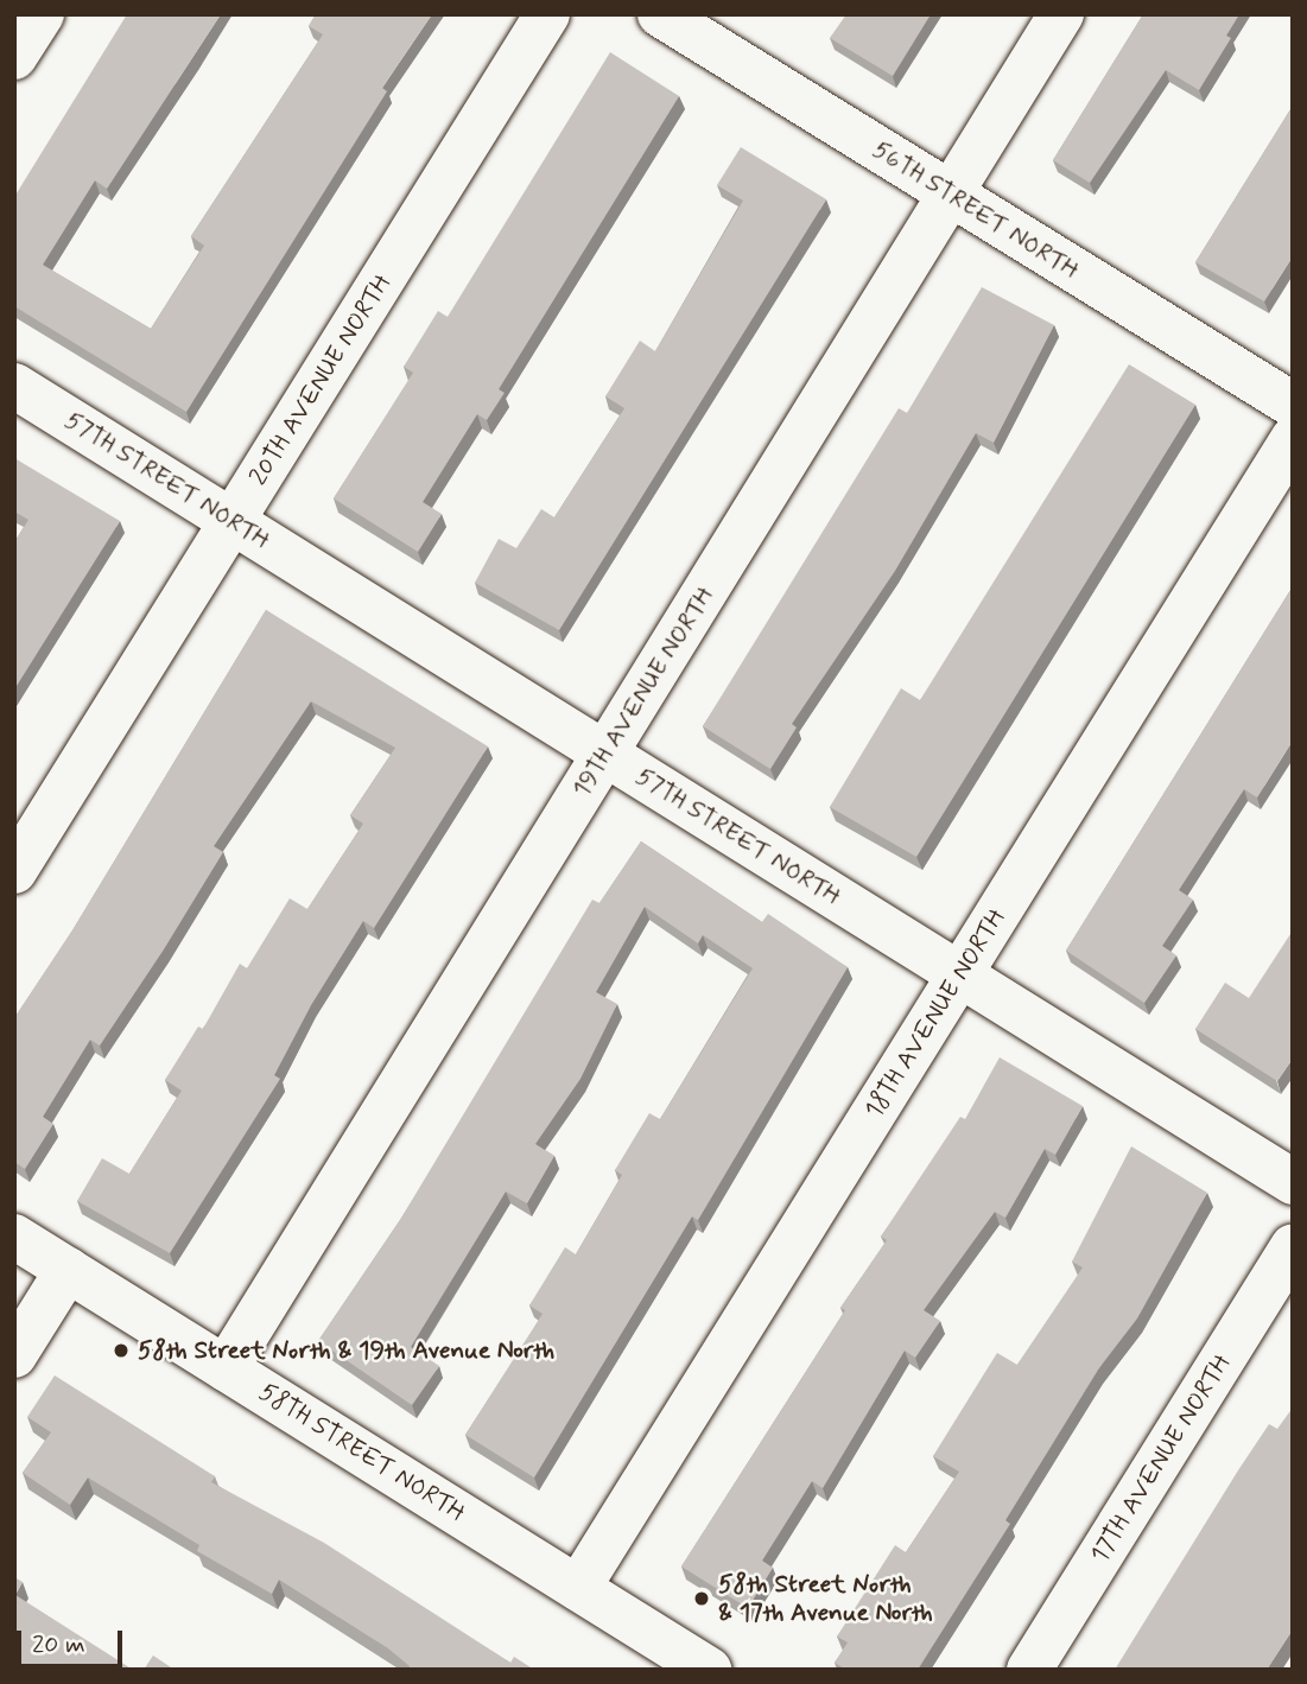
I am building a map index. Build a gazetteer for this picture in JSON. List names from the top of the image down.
{
  "streets": {
    "street": [
      "56TH STREET NORTH",
      "20TH AVENUE NORTH",
      "57TH STREET NORTH",
      "19TH AVENUE NORTH",
      "18TH AVENUE NORTH",
      "58TH STREET NORTH",
      "17TH AVENUE NORTH"
    ]
  },
  "crossings": [
    ["56TH STREET NORTH", "19TH AVENUE NORTH"],
    ["20TH AVENUE NORTH", "57TH STREET NORTH"],
    ["57TH STREET NORTH", "19TH AVENUE NORTH"],
    ["57TH STREET NORTH", "18TH AVENUE NORTH"],
    ["19TH AVENUE NORTH", "58TH STREET NORTH"],
    ["18TH AVENUE NORTH", "58TH STREET NORTH"]
  ],
  "places": ["58th Street North & 19th Avenue North", "58th Street North & 17th Avenue North"],
  "scale_bar": "20 m"
}
